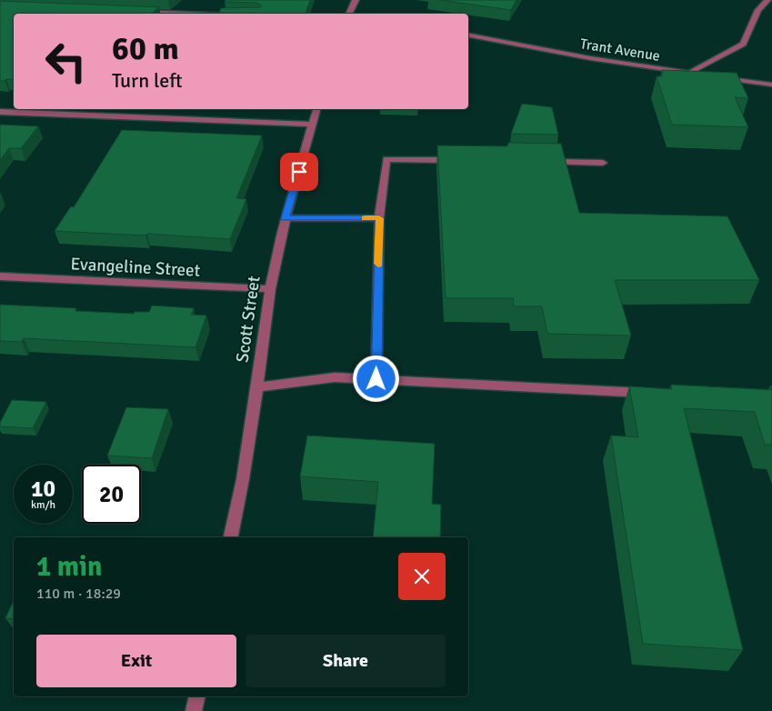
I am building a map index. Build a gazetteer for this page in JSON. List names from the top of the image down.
{
  "streets": {
    "street": ["Trant Avenue", "Evangeline Street", "Scott Street"]
  },
  "crossings": [
    ["Evangeline Street", "Scott Street"]
  ],
  "page": {
    "turn": ["60 m", "Turn left"],
    "speed": "10 km/h",
    "limit": "20",
    "heading": ["1 min", "110 m · 18:29"],
    "buttons": ["Exit", "Share"]
  }
}
